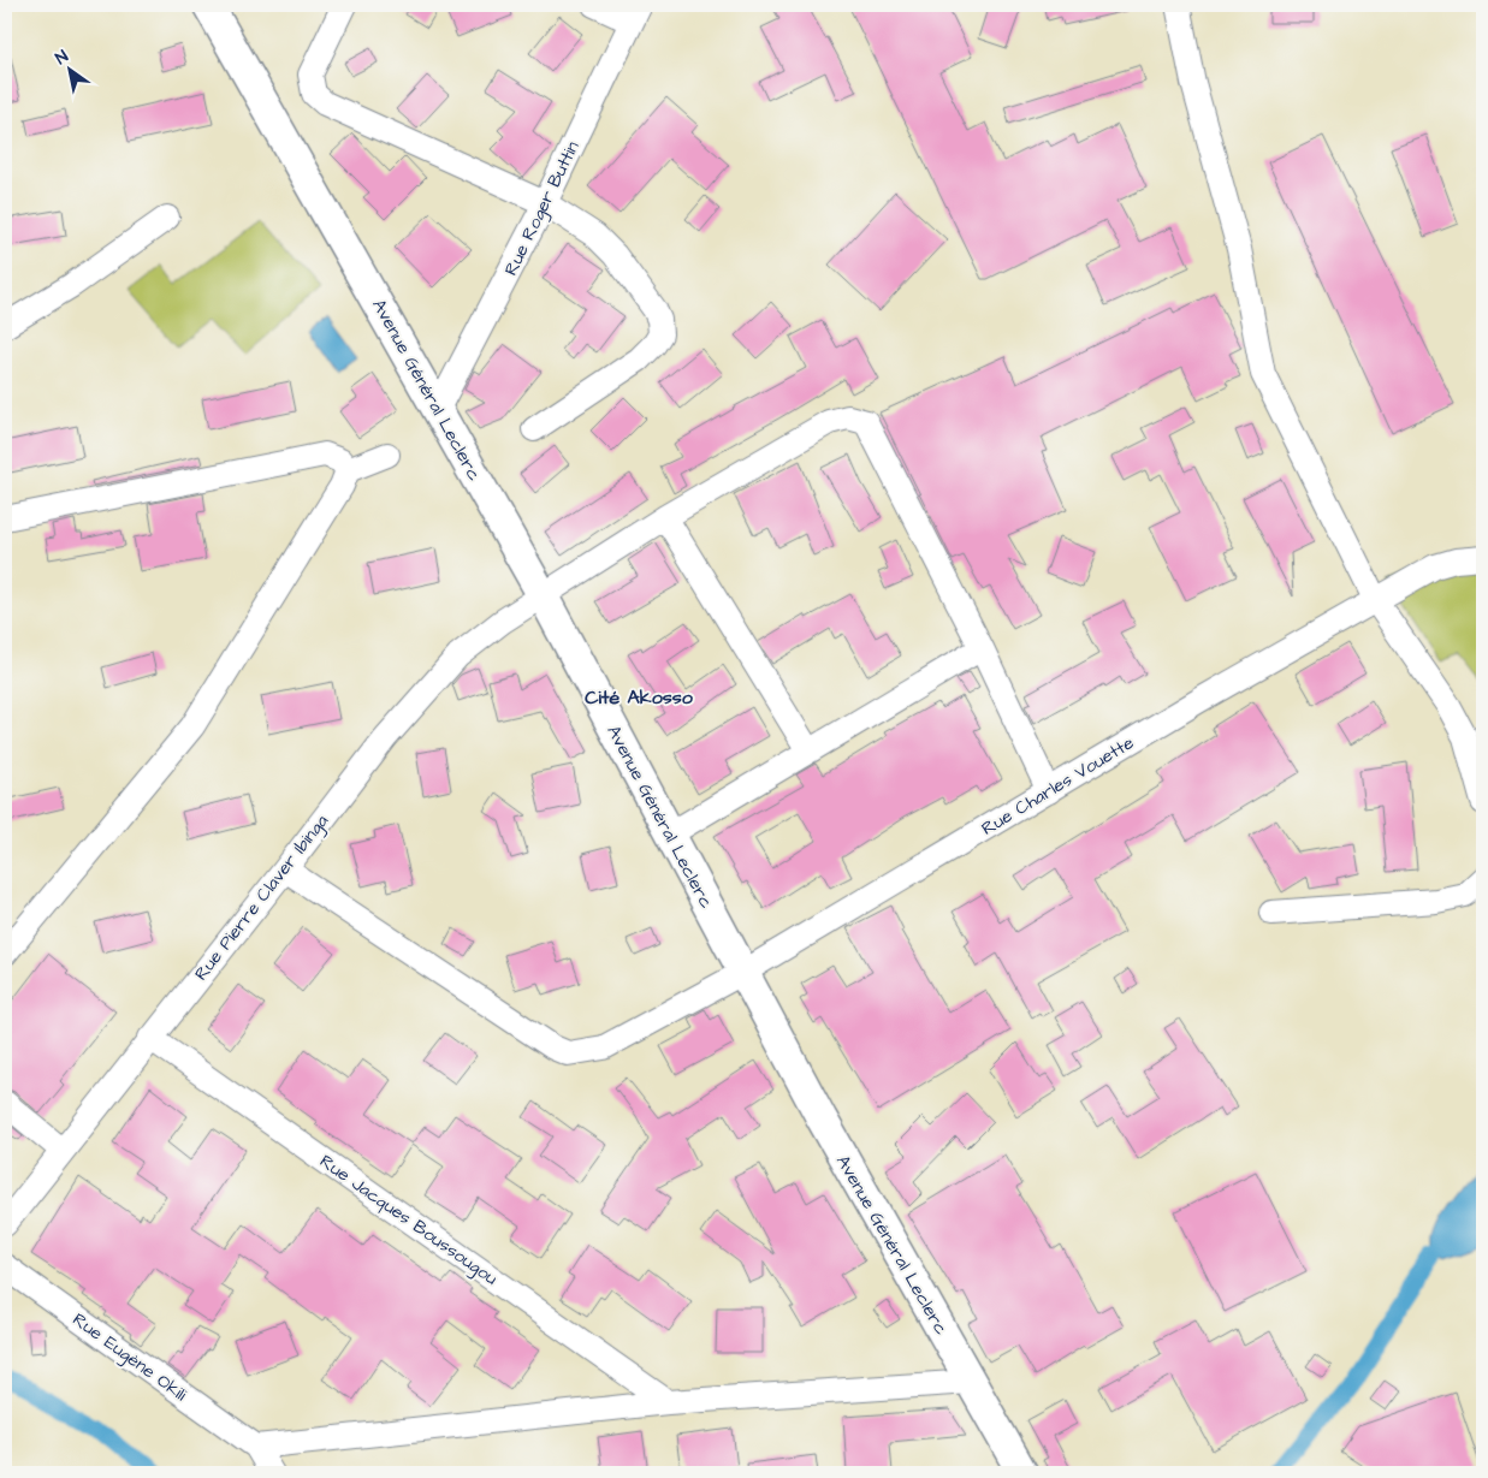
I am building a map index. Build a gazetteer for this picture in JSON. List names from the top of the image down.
{
  "streets": {
    "main road": ["Avenue Général Leclerc"],
    "street": [
      "Rue Roger Buttin",
      "Rue Charles Vouette",
      "Rue Pierre Claver Ibinga",
      "Rue Jacques Boussougou",
      "Rue Eugène Okili"
    ]
  },
  "crossings": [
    ["Rue Roger Buttin", "Avenue Général Leclerc"],
    ["Avenue Général Leclerc", "Rue Charles Vouette"],
    ["Avenue Général Leclerc", "Rue Pierre Claver Ibinga"],
    ["Rue Charles Vouette", "Rue Pierre Claver Ibinga"],
    ["Rue Pierre Claver Ibinga", "Rue Jacques Boussougou"]
  ],
  "districts": ["Cité Akosso"],
  "north": "top left"
}
